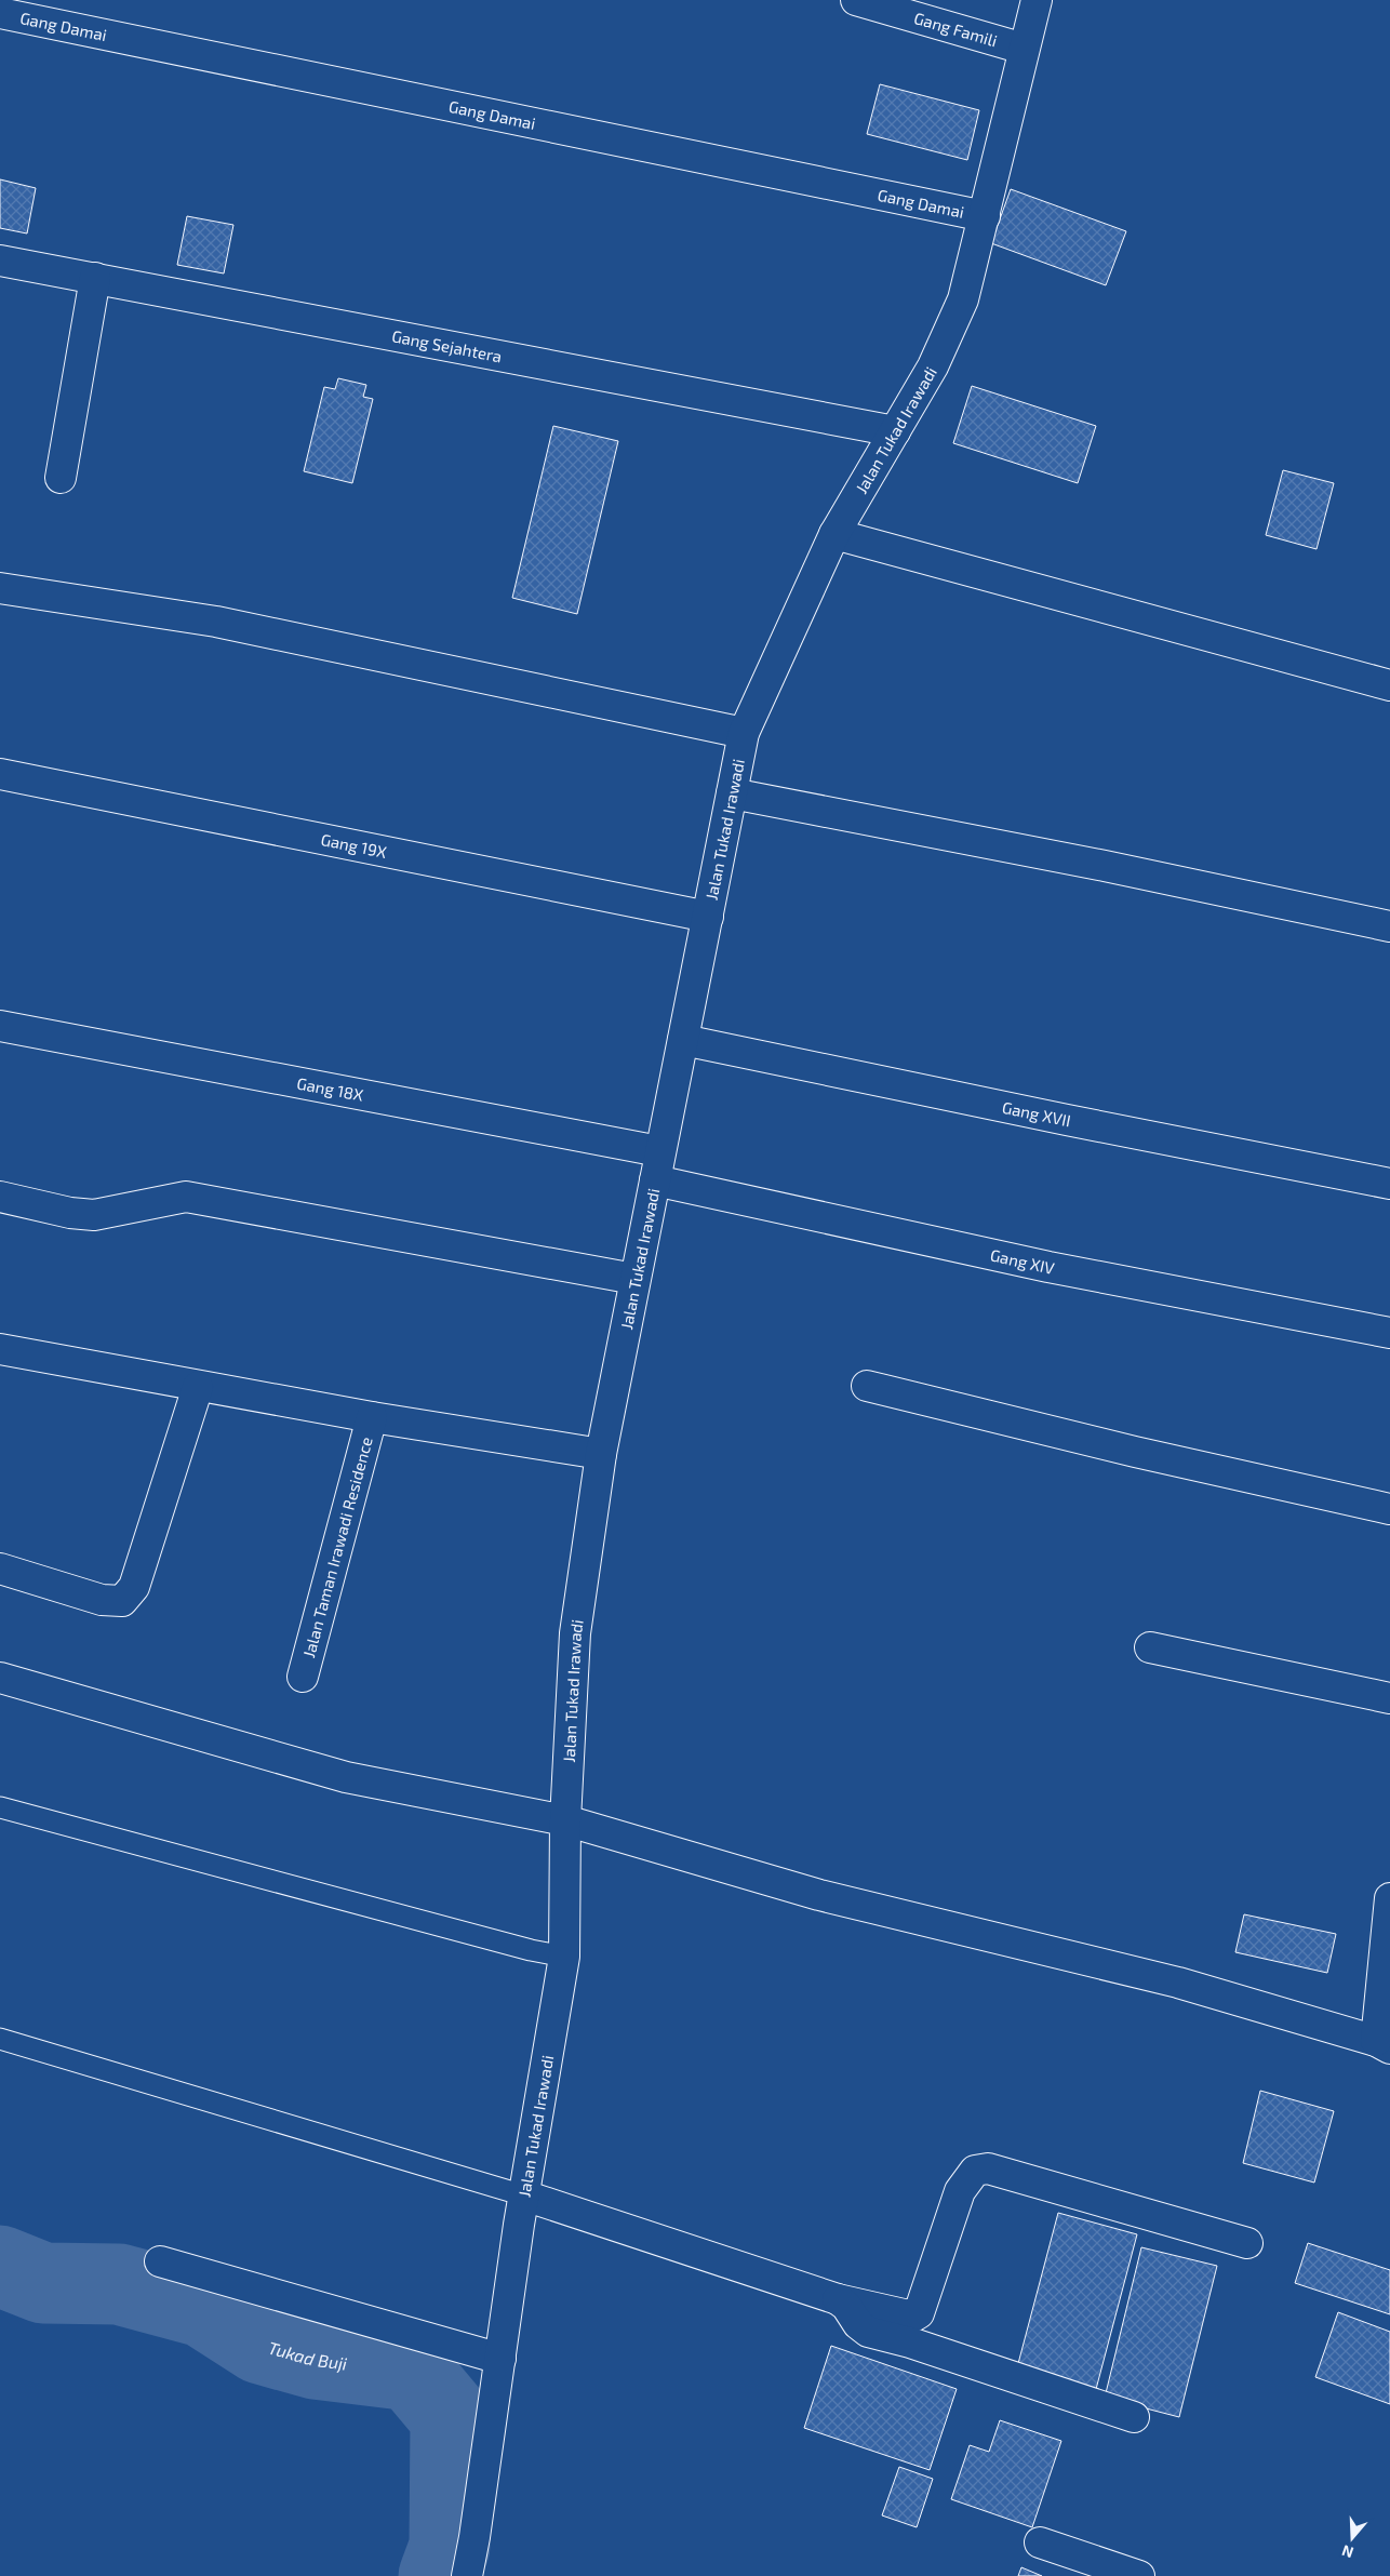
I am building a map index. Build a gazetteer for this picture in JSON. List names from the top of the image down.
{
  "streets": {
    "street": [
      "Gang Damai",
      "Gang Famili",
      "Gang Sejahtera",
      "Jalan Tukad Irawadi",
      "Gang 19X",
      "Gang 18X",
      "Gang XVII",
      "Gang XIV",
      "Jalan Taman Irawadi Residence"
    ]
  },
  "crossings": [
    ["Gang Damai", "Jalan Tukad Irawadi"],
    ["Gang Famili", "Jalan Tukad Irawadi"],
    ["Gang Sejahtera", "Jalan Tukad Irawadi"],
    ["Jalan Tukad Irawadi", "Gang 19X"],
    ["Jalan Tukad Irawadi", "Gang 18X"],
    ["Jalan Tukad Irawadi", "Gang XVII"],
    ["Jalan Tukad Irawadi", "Gang XIV"],
    ["Jalan Tukad Irawadi", "Jalan Taman Irawadi Residence"]
  ],
  "water": ["Tukad Buji"],
  "north": "bottom"
}
